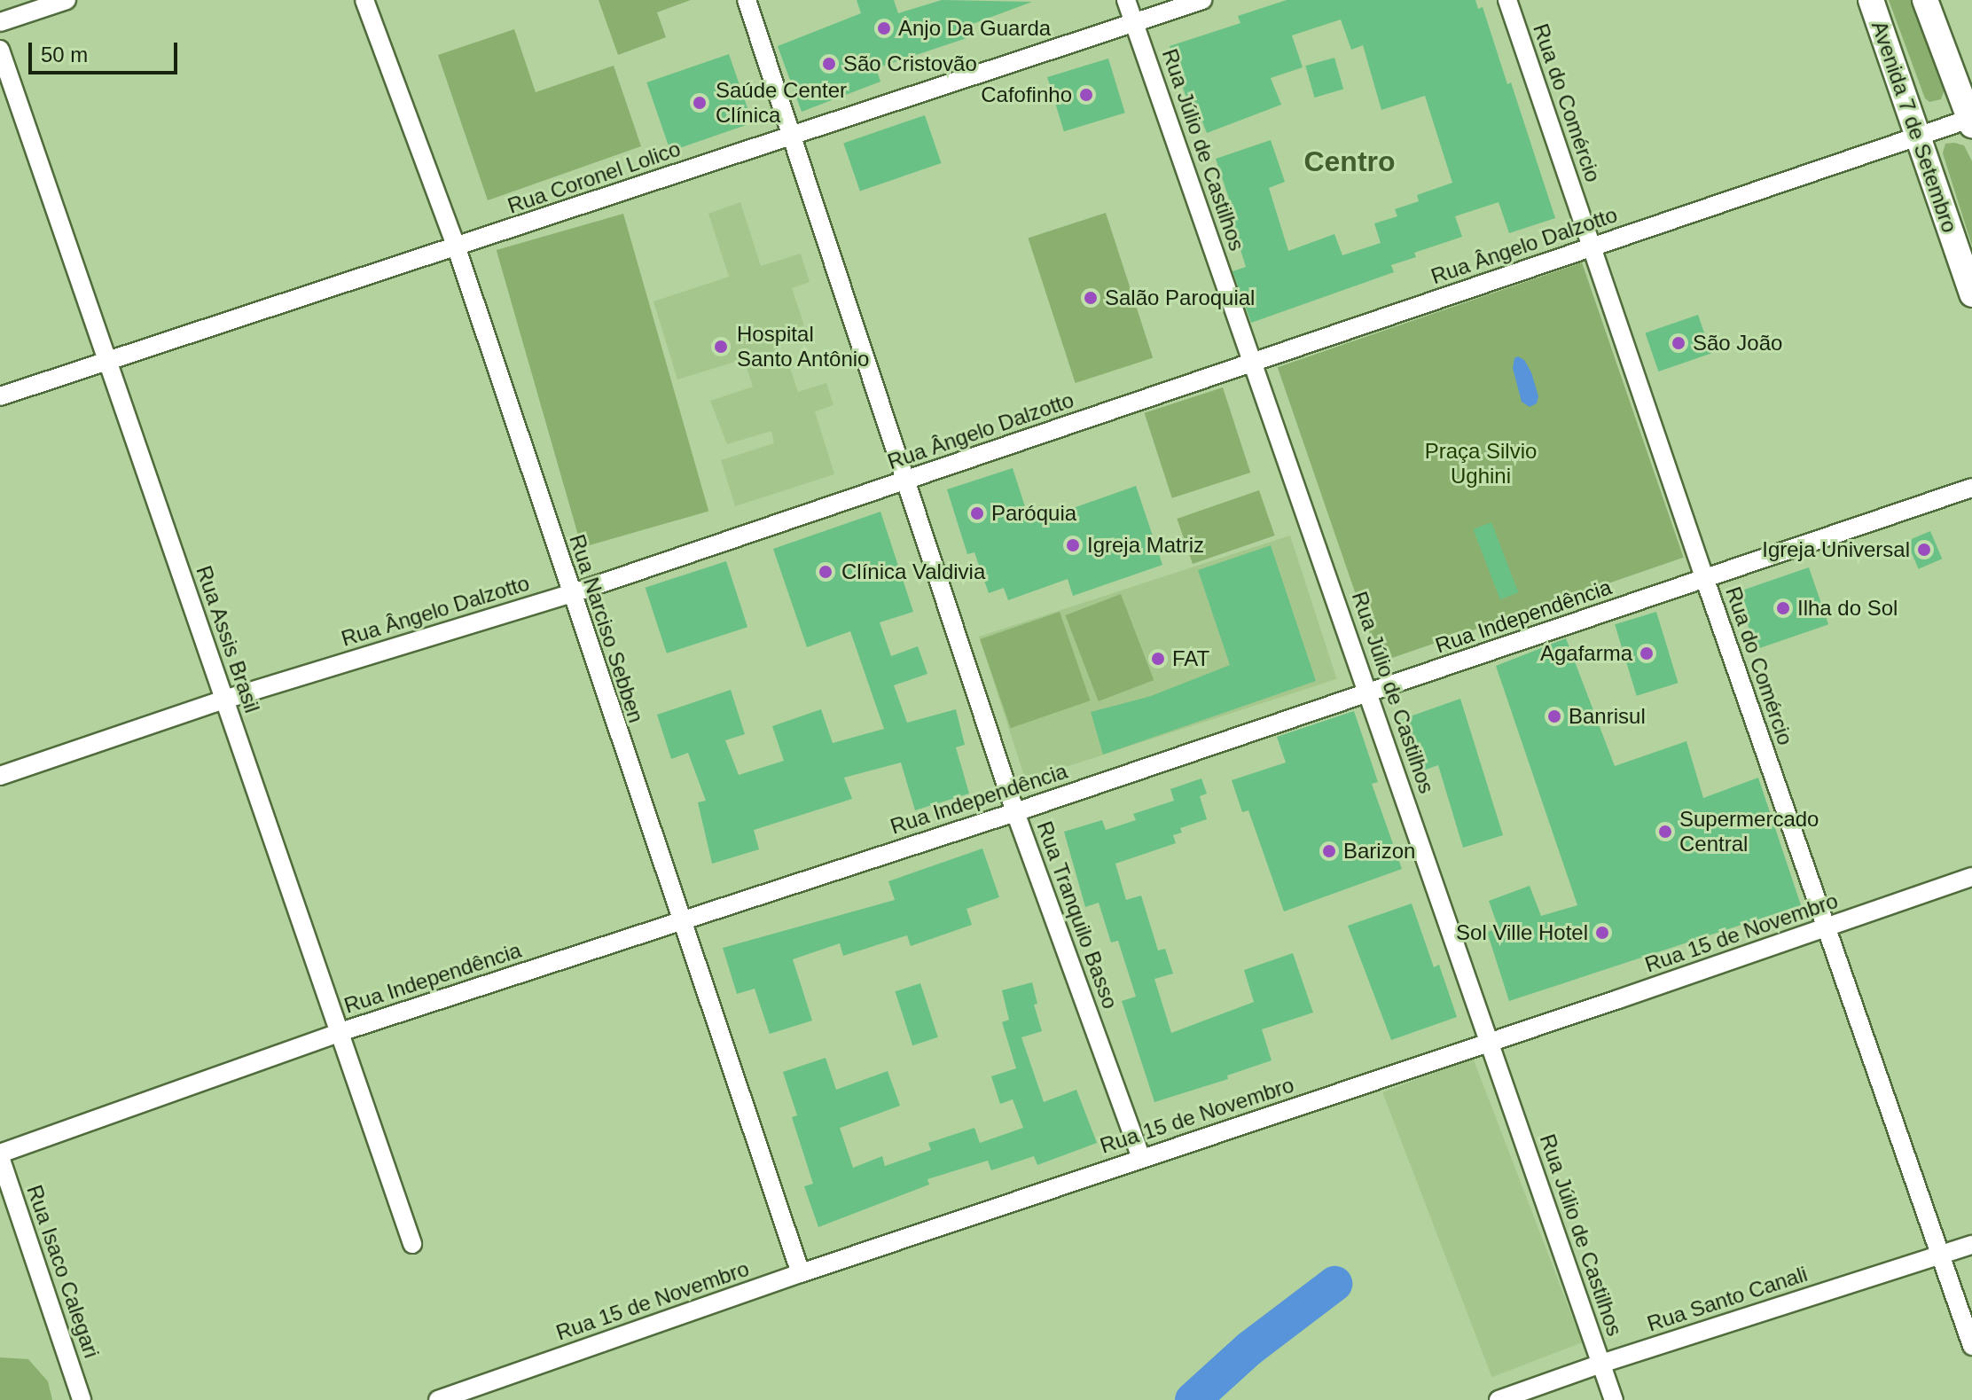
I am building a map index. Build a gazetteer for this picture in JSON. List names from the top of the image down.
{
  "streets": {
    "main road": ["Avenida 7 de Setembro"],
    "street": [
      "Rua do Comércio",
      "Rua Júlio de Castilhos",
      "Rua Coronel Lolico",
      "Rua Ângelo Dalzotto",
      "Rua Independência",
      "Rua Narciso Sebben",
      "Rua Assis Brasil",
      "Rua Tranquilo Basso",
      "Rua 15 de Novembro",
      "Rua Isaco Calegari",
      "Rua Santo Canali"
    ]
  },
  "crossings": [
    ["Rua do Comércio", "Rua Ângelo Dalzotto"],
    ["Rua do Comércio", "Rua Independência"],
    ["Rua do Comércio", "Rua 15 de Novembro"],
    ["Rua do Comércio", "Rua Santo Canali"],
    ["Avenida 7 de Setembro", "Rua Ângelo Dalzotto"],
    ["Rua Júlio de Castilhos", "Rua Coronel Lolico"],
    ["Rua Júlio de Castilhos", "Rua Ângelo Dalzotto"],
    ["Rua Júlio de Castilhos", "Rua Independência"],
    ["Rua Júlio de Castilhos", "Rua 15 de Novembro"],
    ["Rua Júlio de Castilhos", "Rua Santo Canali"],
    ["Rua Coronel Lolico", "Rua Narciso Sebben"],
    ["Rua Coronel Lolico", "Rua Assis Brasil"],
    ["Rua Coronel Lolico", "Rua Tranquilo Basso"],
    ["Rua Ângelo Dalzotto", "Rua Narciso Sebben"],
    ["Rua Ângelo Dalzotto", "Rua Assis Brasil"],
    ["Rua Ângelo Dalzotto", "Rua Tranquilo Basso"],
    ["Rua Independência", "Rua Narciso Sebben"],
    ["Rua Independência", "Rua Assis Brasil"],
    ["Rua Independência", "Rua Tranquilo Basso"],
    ["Rua Independência", "Rua Isaco Calegari"],
    ["Rua Narciso Sebben", "Rua 15 de Novembro"],
    ["Rua Tranquilo Basso", "Rua 15 de Novembro"]
  ],
  "districts": ["Centro"],
  "parks": ["Praça Silvio Ughini"],
  "places": [
    "Anjo Da Guarda",
    "São Cristovão",
    "Cafofinho",
    "Saúde Center Clínica",
    "Salão Paroquial",
    "São João",
    "Hospital Santo Antônio",
    "Paróquia",
    "Igreja Matriz",
    "Igreja Universal",
    "Clínica Valdivia",
    "Ilha do Sol",
    "Agafarma",
    "FAT",
    "Banrisul",
    "Supermercado Central",
    "Barizon",
    "Sol Ville Hotel"
  ],
  "scale_bar": "50 m"
}
